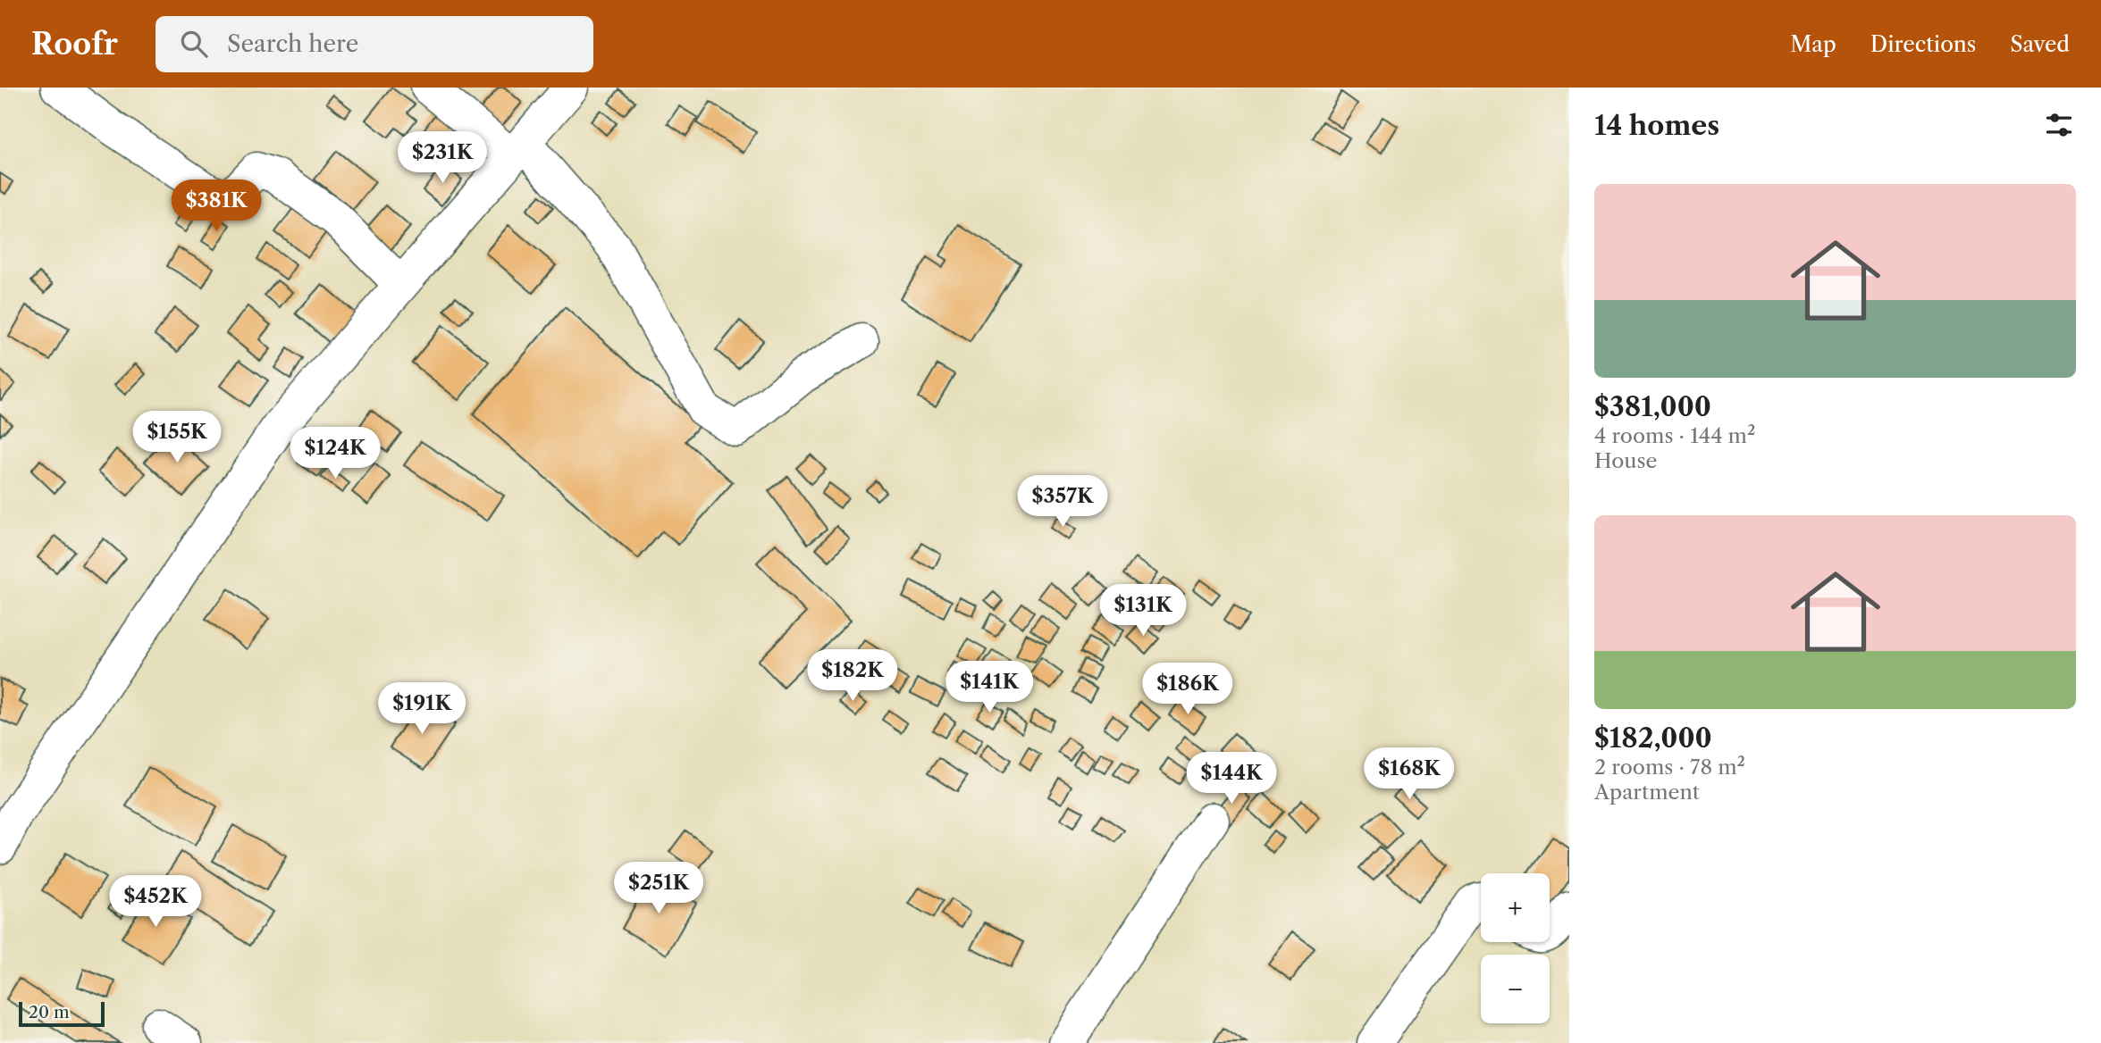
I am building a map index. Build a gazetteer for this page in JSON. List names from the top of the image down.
{
  "scale_bar": "20 m",
  "page": {
    "header": "Roofr",
    "search": "Search here",
    "nav": ["Map", "Directions", "Saved"],
    "heading": "14 homes",
    "price": [
      "$231K",
      "$381K",
      "$155K",
      "$124K",
      "$357K",
      "$131K",
      "$182K",
      "$141K",
      "$186K",
      "$191K",
      "$168K",
      "$144K",
      "$251K",
      "$452K"
    ],
    "list": [
      {
        "name": "$381,000",
        "note": "4 rooms · 144 m² · House"
      },
      {
        "name": "$182,000",
        "note": "2 rooms · 78 m² · Apartment"
      }
    ],
    "map_buttons": ["+", "−"],
    "scale": "20 m"
  }
}
